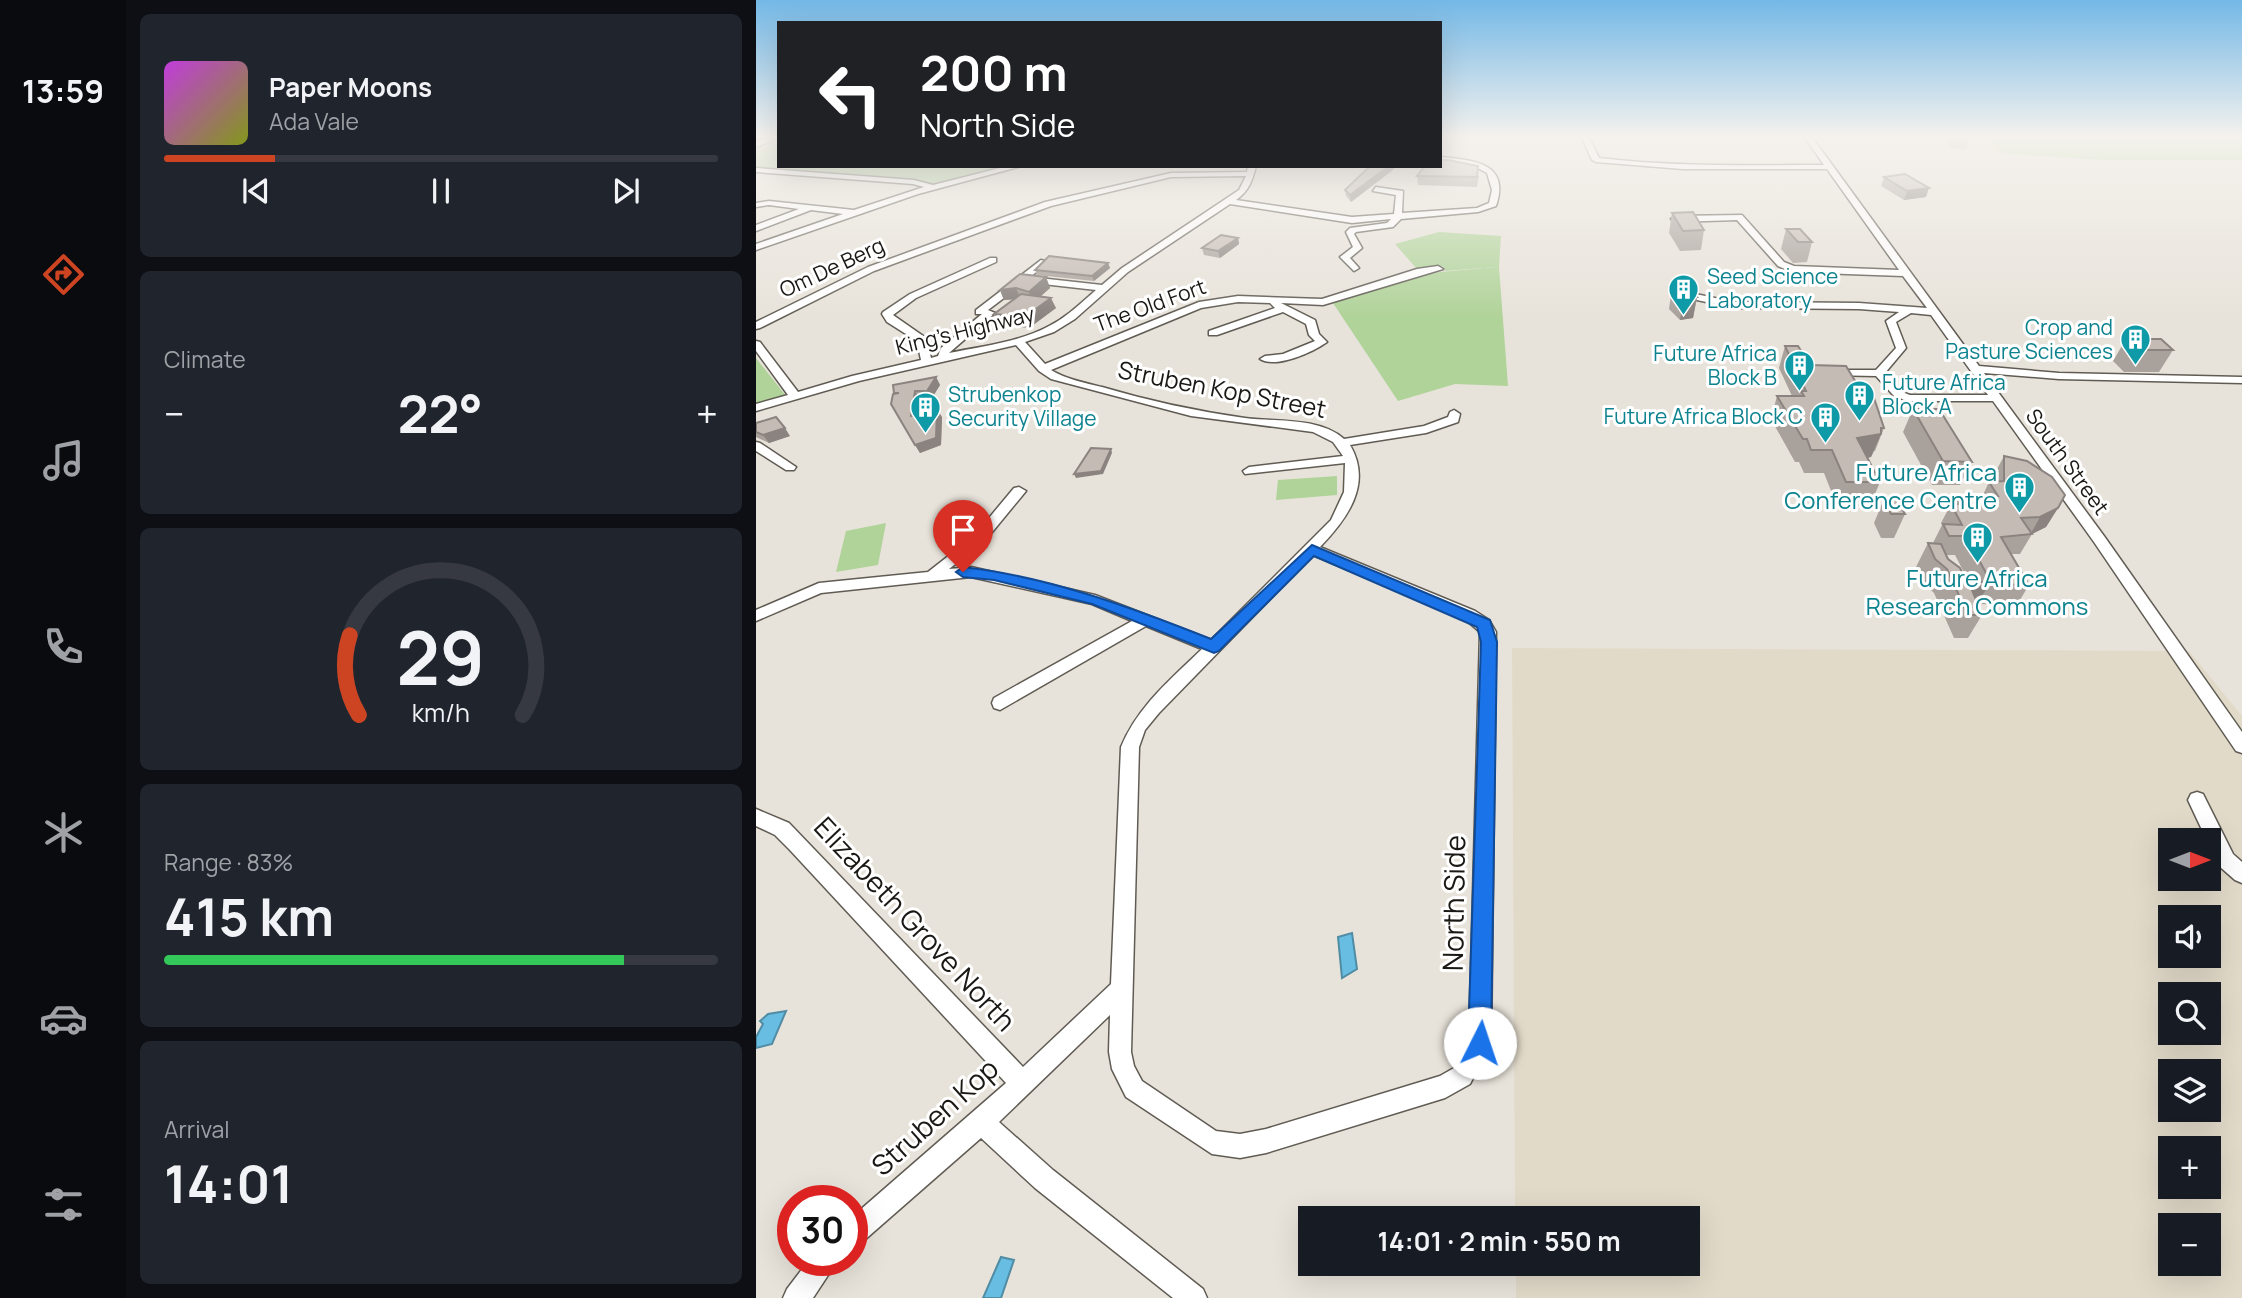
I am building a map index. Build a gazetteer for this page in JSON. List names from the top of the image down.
{
  "streets": {
    "street": [
      "Om De Berg",
      "The Old Fort",
      "King's Highway",
      "Struben Kop Street",
      "South Street",
      "North Side",
      "Elizabeth Grove North",
      "Struben Kop"
    ]
  },
  "crossings": [
    ["The Old Fort", "Struben Kop Street"],
    ["King's Highway", "Struben Kop Street"],
    ["Struben Kop Street", "North Side"],
    ["Struben Kop Street", "Struben Kop"],
    ["North Side", "Struben Kop"],
    ["Elizabeth Grove North", "Struben Kop"]
  ],
  "places": {
    "building": [
      "Seed Science Laboratory",
      "Crop and Pasture Sciences",
      "Future Africa Block B",
      "Future Africa Block A",
      "Strubenkop Security Village",
      "Future Africa Block C",
      "Future Africa Conference Centre",
      "Future Africa Research Commons"
    ]
  },
  "north": "right",
  "page": {
    "tabs": "13:59",
    "turn": ["200 m", "North Side"],
    "song": ["Paper Moons", "Ada Vale"],
    "tile": [
      "Climate",
      ["Range · 83%", "415 km"],
      ["Arrival", "14:01"]
    ],
    "heat": ["−", "22°", "+"],
    "map_buttons": ["+", "−"],
    "limit": "30",
    "trip": "14:01 · 2 min · 550 m",
    "gauge": ["29", "km/h"]
  }
}
